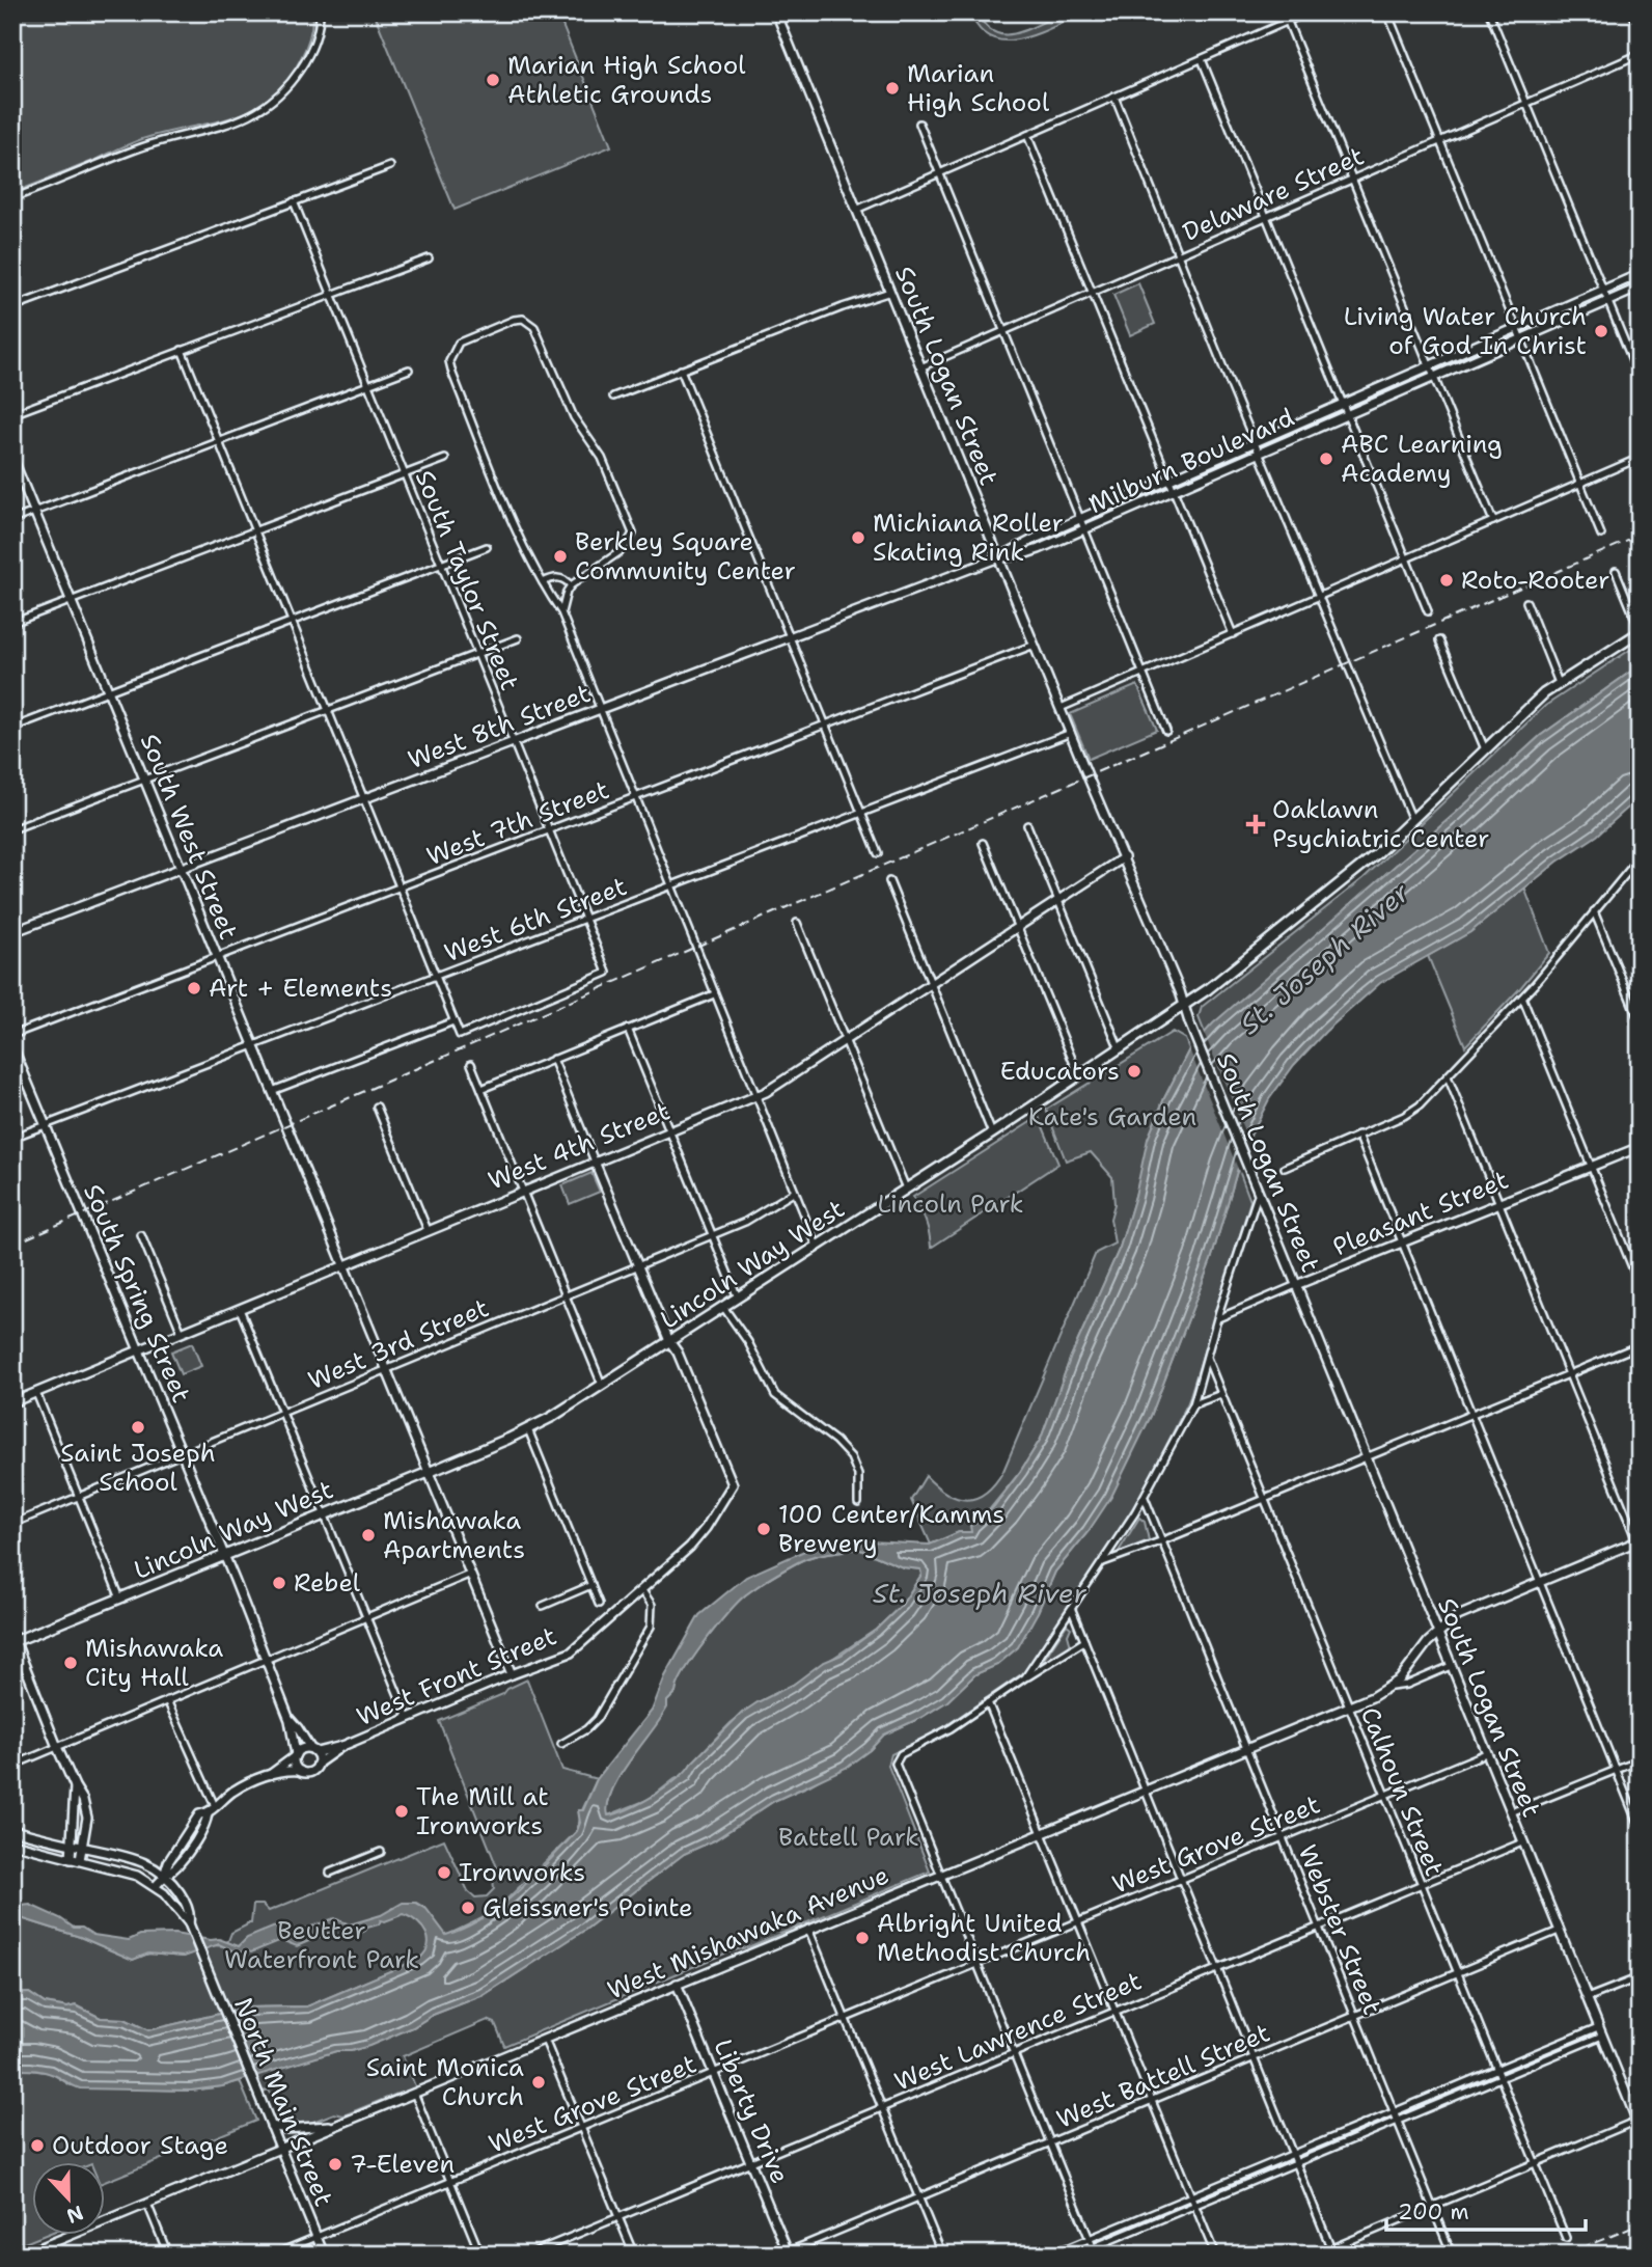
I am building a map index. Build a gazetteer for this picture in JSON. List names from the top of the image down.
{
  "streets": {
    "main road": ["Lincoln Way West"],
    "street": [
      "Delaware Street",
      "South Logan Street",
      "Milburn Boulevard",
      "South Taylor Street",
      "West 8th Street",
      "West 7th Street",
      "South West Street",
      "West 6th Street",
      "West 4th Street",
      "Pleasant Street",
      "South Spring Street",
      "West 3rd Street",
      "West Front Street",
      "Calhoun Street",
      "West Grove Street",
      "Webster Street",
      "West Mishawaka Avenue",
      "West Lawrence Street",
      "West Battell Street",
      "North Main Street",
      "Liberty Drive"
    ]
  },
  "crossings": [
    ["Delaware Street", "South Logan Street"],
    ["South Logan Street", "Milburn Boulevard"],
    ["South Logan Street", "West 8th Street"],
    ["South Logan Street", "West 7th Street"],
    ["South Logan Street", "West 6th Street"],
    ["South Logan Street", "West 4th Street"],
    ["South Logan Street", "Pleasant Street"],
    ["South Logan Street", "Lincoln Way West"],
    ["South Logan Street", "West Grove Street"],
    ["South Logan Street", "West Mishawaka Avenue"],
    ["South Logan Street", "West Lawrence Street"],
    ["South Logan Street", "West Battell Street"],
    ["Milburn Boulevard", "West 8th Street"],
    ["South Taylor Street", "West 8th Street"],
    ["South Taylor Street", "West 7th Street"],
    ["South Taylor Street", "West 6th Street"],
    ["West 8th Street", "South West Street"],
    ["West 7th Street", "South West Street"],
    ["South West Street", "West 6th Street"],
    ["South West Street", "West 4th Street"],
    ["South West Street", "Lincoln Way West"],
    ["South West Street", "West 3rd Street"],
    ["South West Street", "West Front Street"],
    ["West 6th Street", "South Spring Street"],
    ["West 4th Street", "South Spring Street"],
    ["Lincoln Way West", "South Spring Street"],
    ["Lincoln Way West", "West Front Street"],
    ["South Spring Street", "West 3rd Street"],
    ["Calhoun Street", "West Grove Street"],
    ["Calhoun Street", "West Mishawaka Avenue"],
    ["Calhoun Street", "West Lawrence Street"],
    ["Calhoun Street", "West Battell Street"],
    ["West Grove Street", "Webster Street"],
    ["West Grove Street", "North Main Street"],
    ["West Grove Street", "Liberty Drive"],
    ["Webster Street", "West Mishawaka Avenue"],
    ["Webster Street", "West Lawrence Street"],
    ["Webster Street", "West Battell Street"],
    ["West Mishawaka Avenue", "North Main Street"],
    ["West Mishawaka Avenue", "Liberty Drive"],
    ["West Lawrence Street", "Liberty Drive"],
    ["West Battell Street", "Liberty Drive"]
  ],
  "water": ["St. Joseph River"],
  "parks": [
    "Kate's Garden",
    "Lincoln Park",
    "Battell Park",
    "Beutter Waterfront Park"
  ],
  "places": {
    "other": [
      "Marian High School Athletic Grounds",
      "Marian High School",
      "Living Water Church of God In Christ",
      "ABC Learning Academy",
      "Michiana Roller Skating Rink",
      "Berkley Square Community Center",
      "Roto-Rooter",
      "Art + Elements",
      "Educators",
      "Saint Joseph School",
      "100 Center/Kamms Brewery",
      "Mishawaka Apartments",
      "Rebel",
      "Mishawaka City Hall",
      "The Mill at Ironworks",
      "Ironworks",
      "Gleissner's Pointe",
      "Albright United Methodist Church",
      "Saint Monica Church",
      "Outdoor Stage",
      "7-Eleven"
    ],
    "health": ["Oaklawn Psychiatric Center"]
  },
  "scale_bar": "200 m",
  "north": "bottom"
}
